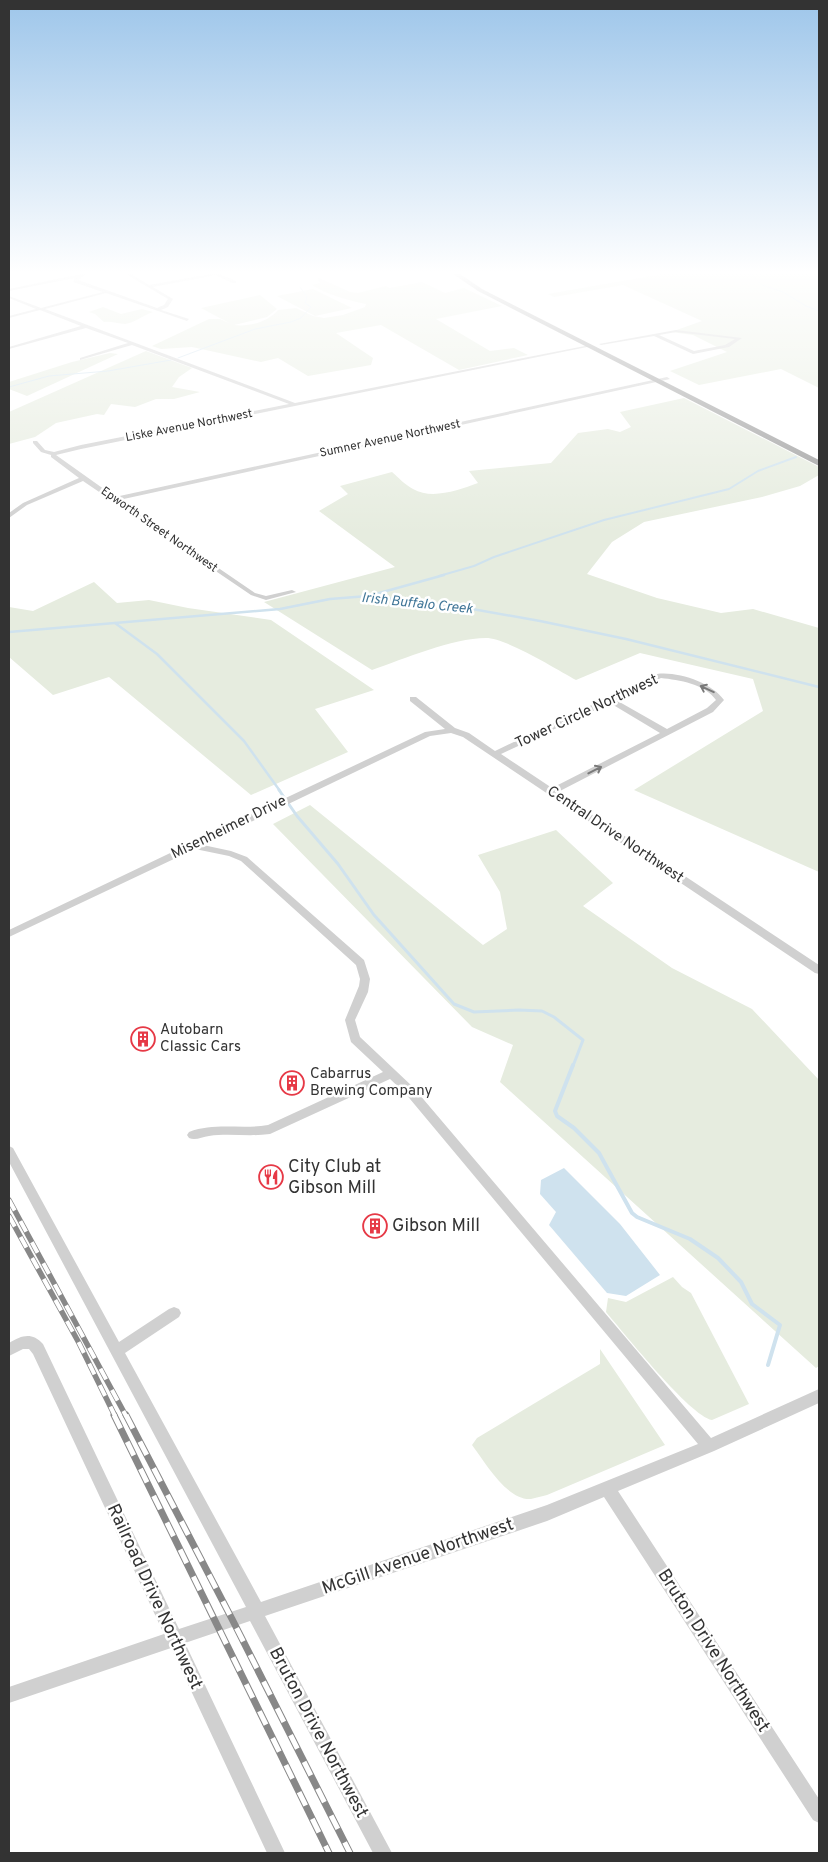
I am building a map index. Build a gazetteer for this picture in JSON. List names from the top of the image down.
{
  "streets": {
    "street": [
      "Liske Avenue Northwest",
      "Sumner Avenue Northwest",
      "Epworth Street Northwest",
      "Tower Circle Northwest",
      "Misenheimer Drive",
      "Central Drive Northwest",
      "McGill Avenue Northwest",
      "Railroad Drive Northwest",
      "Bruton Drive Northwest"
    ]
  },
  "crossings": [
    ["Liske Avenue Northwest", "Epworth Street Northwest"],
    ["Sumner Avenue Northwest", "Epworth Street Northwest"],
    ["Tower Circle Northwest", "Central Drive Northwest"],
    ["Misenheimer Drive", "Central Drive Northwest"],
    ["McGill Avenue Northwest", "Railroad Drive Northwest"],
    ["McGill Avenue Northwest", "Bruton Drive Northwest"]
  ],
  "water": ["Irish Buffalo Creek"],
  "places": {
    "building": ["Autobarn Classic Cars", "Cabarrus Brewing Company", "Gibson Mill"],
    "restaurant": ["City Club at Gibson Mill"]
  }
}
